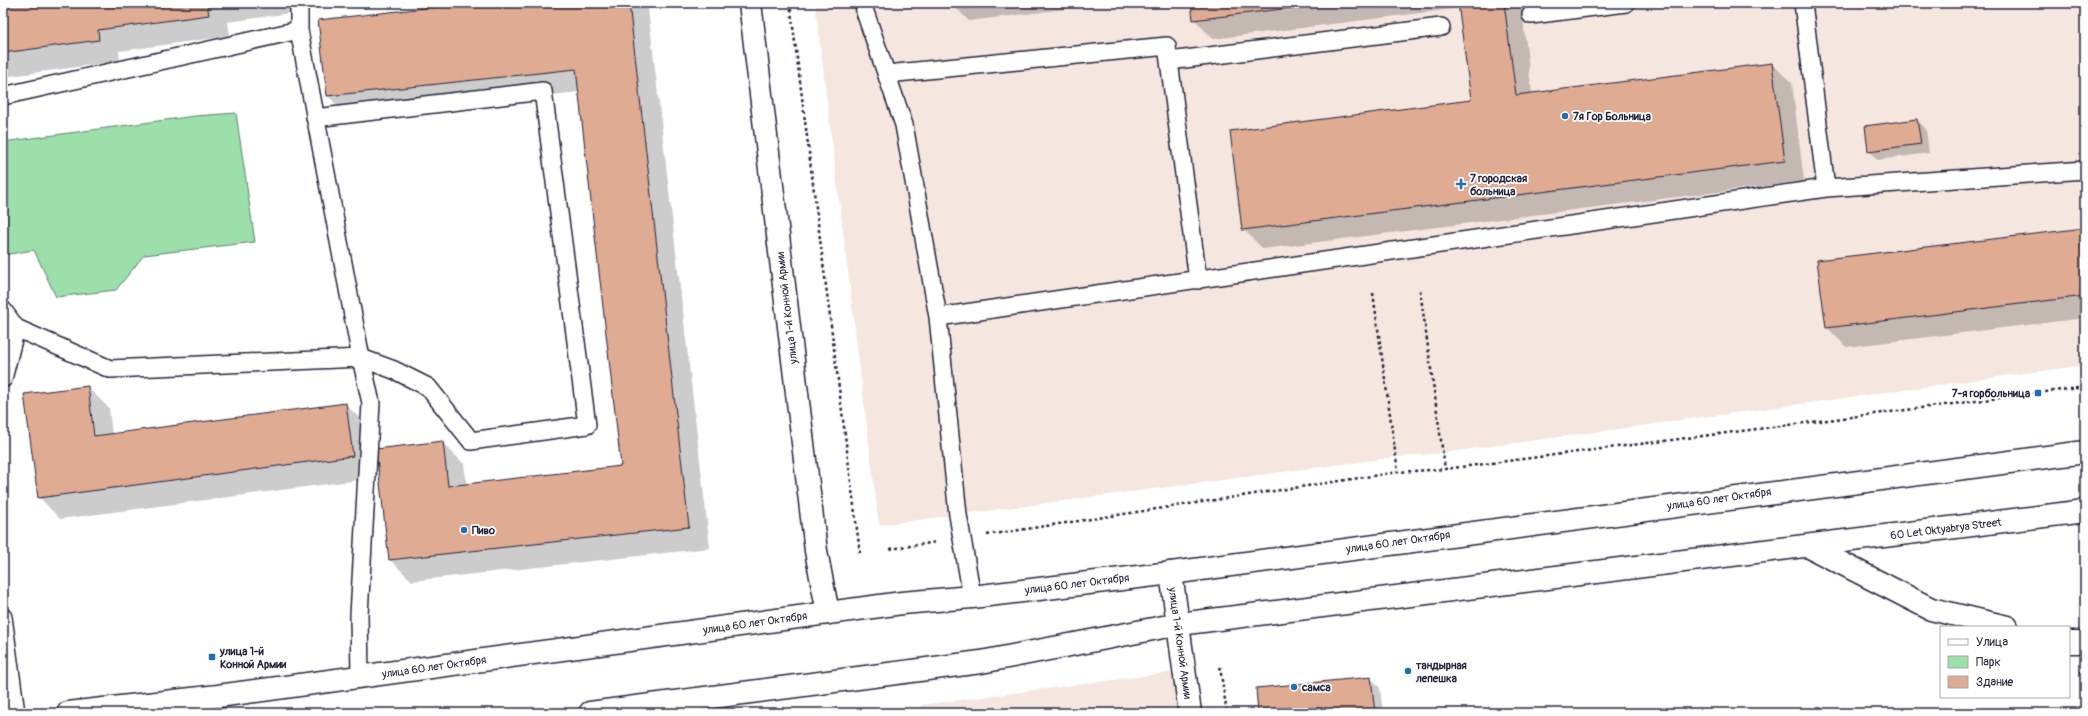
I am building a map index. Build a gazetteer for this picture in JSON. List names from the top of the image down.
{
  "streets": {
    "main road": ["улица 1-й Конной Армии", "улица 60 лет Октября", "60 Let Oktyabrya Street"]
  },
  "crossings": [
    ["улица 1-й Конной Армии", "улица 60 лет Октября"]
  ],
  "places": {
    "other": [
      "7я Гор Больница",
      "Пиво",
      "тандырная лепешка",
      "самса"
    ],
    "health": ["7 городская больница"],
    "transit": ["7-я горбольница", "улица 1-й Конной Армии"]
  },
  "legend": ["Улица", "Парк", "Здание"]
}
